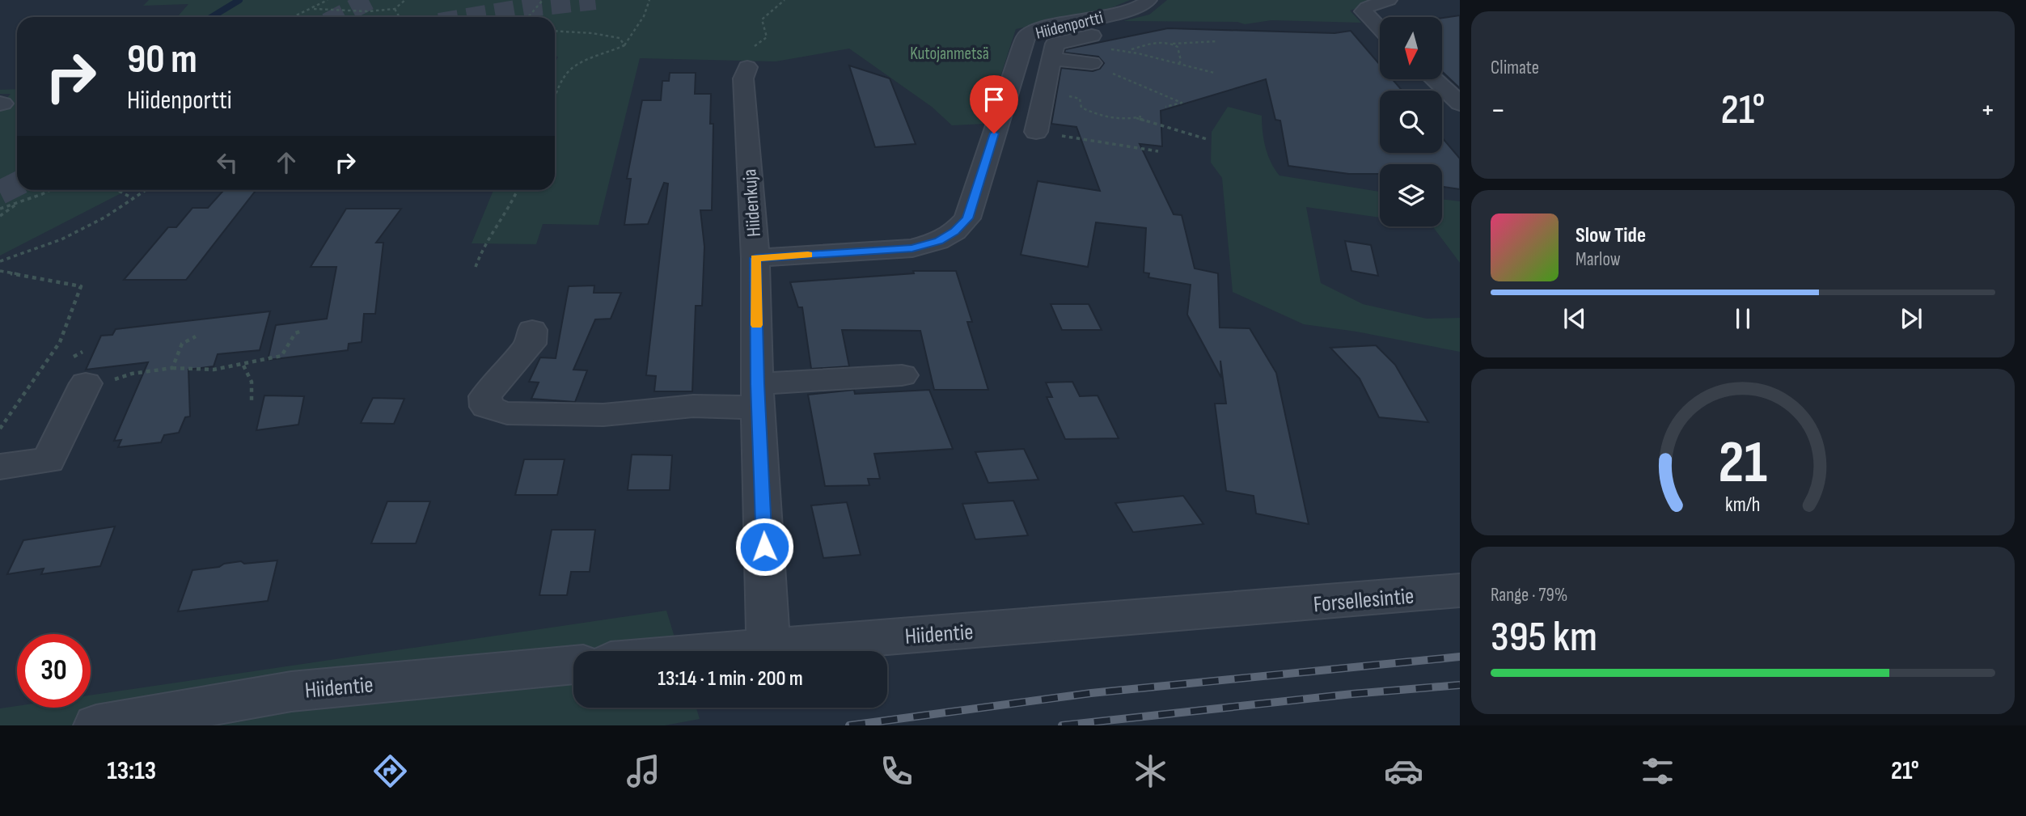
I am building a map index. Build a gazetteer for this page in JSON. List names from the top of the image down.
{
  "streets": {
    "street": [
      "Hiidenportti",
      "Hiidenkuja",
      "Forsellesintie",
      "Hiidentie"
    ]
  },
  "crossings": [
    ["Hiidenportti", "Hiidenkuja"],
    ["Hiidenkuja", "Hiidentie"],
    ["Forsellesintie", "Hiidentie"]
  ],
  "parks": ["Kutojanmetsä"],
  "north": "bottom",
  "page": {
    "tile": [
      "Climate",
      ["Range · 79%", "395 km"]
    ],
    "turn": ["90 m", "Hiidenportti"],
    "heat": ["−", "21°", "+"],
    "song": ["Slow Tide", "Marlow"],
    "limit": "30",
    "trip": "13:14 · 1 min · 200 m",
    "tabs": ["13:13", "21°"],
    "gauge": ["21", "km/h"]
  }
}
